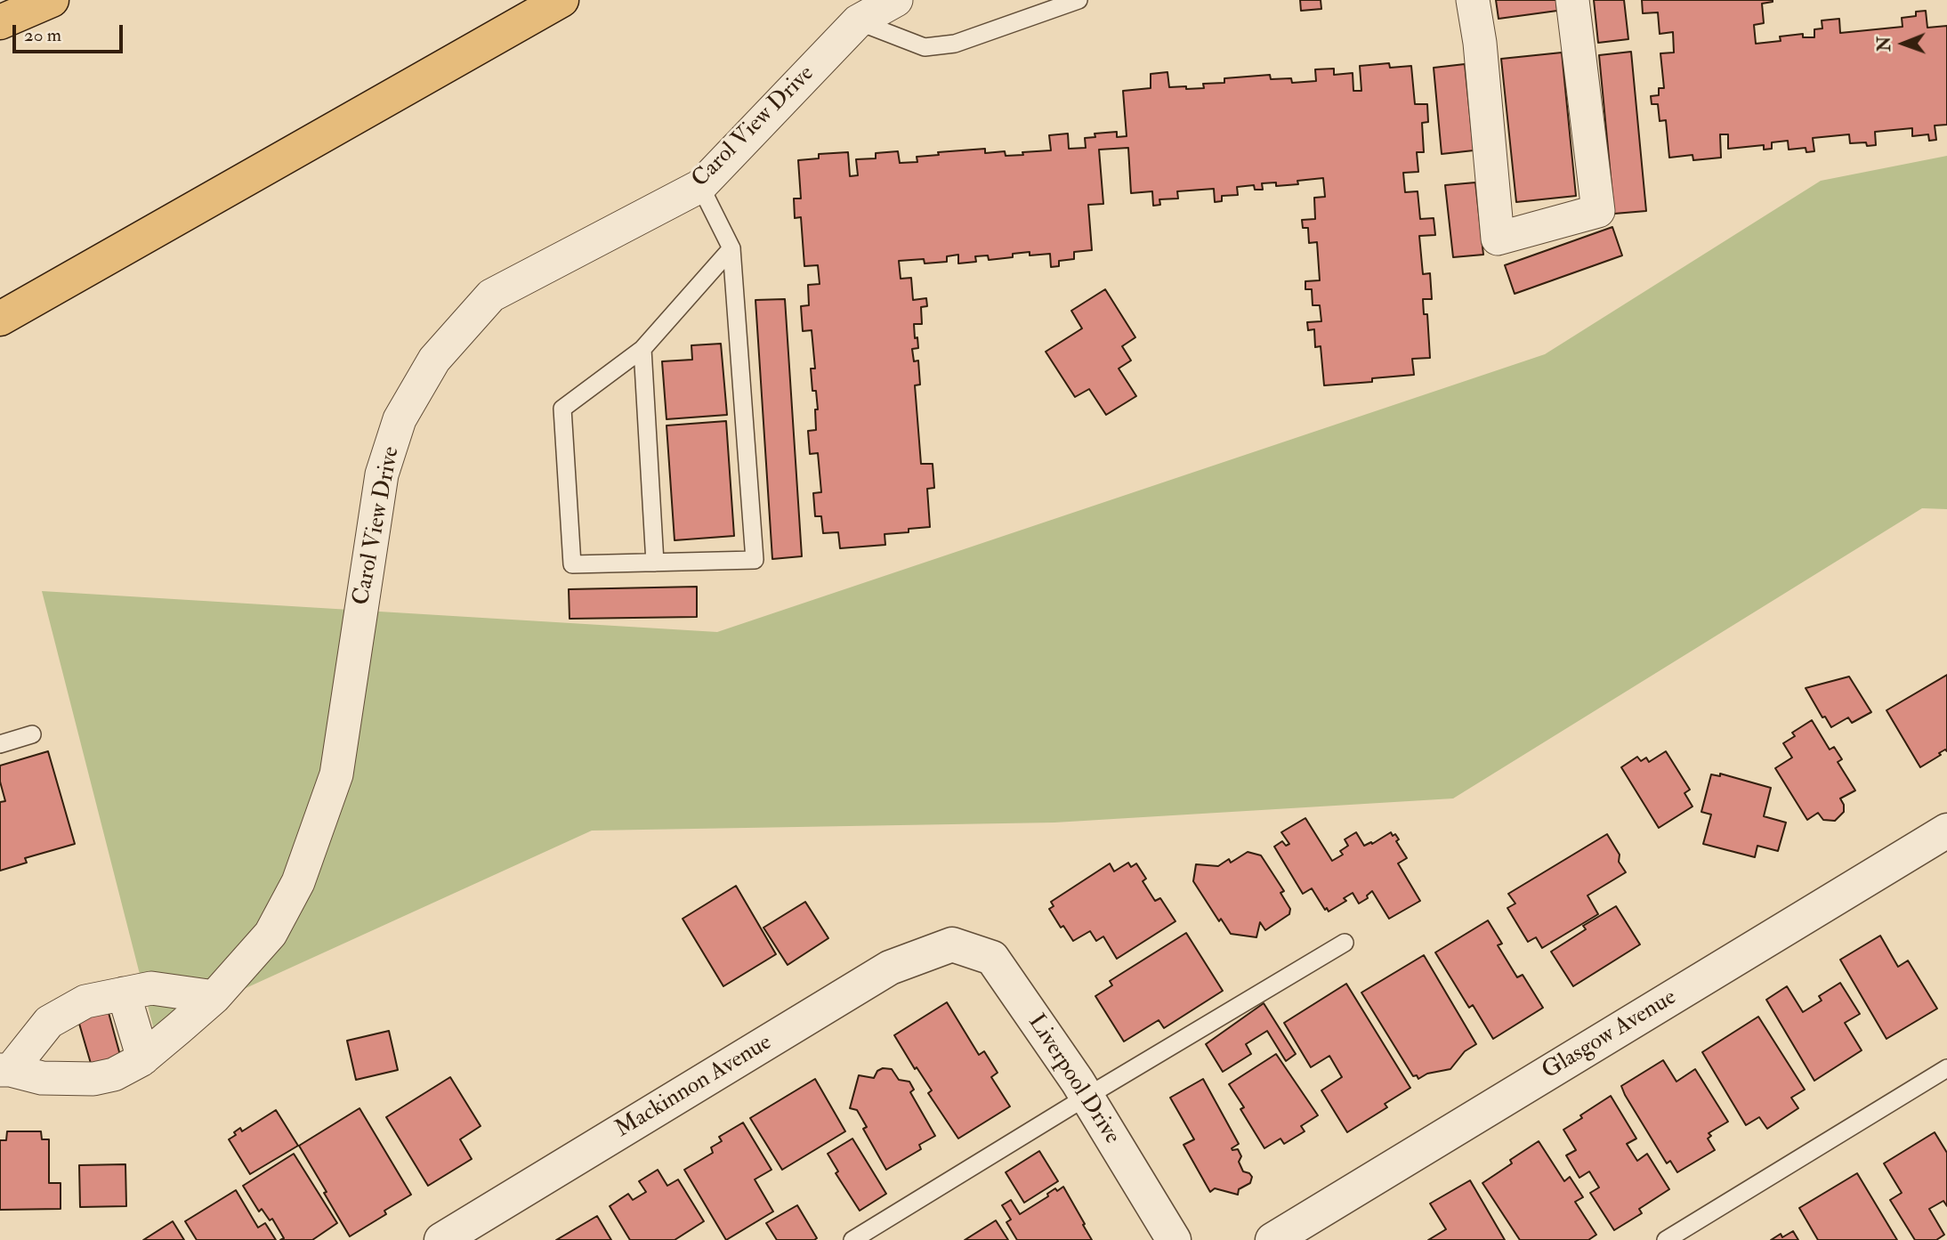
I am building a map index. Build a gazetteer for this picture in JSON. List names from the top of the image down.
{
  "streets": {
    "street": [
      "Carol View Drive",
      "Glasgow Avenue",
      "Liverpool Drive",
      "Mackinnon Avenue"
    ]
  },
  "crossings": [
    ["Liverpool Drive", "Mackinnon Avenue"]
  ],
  "scale_bar": "20 m",
  "north": "left"
}
